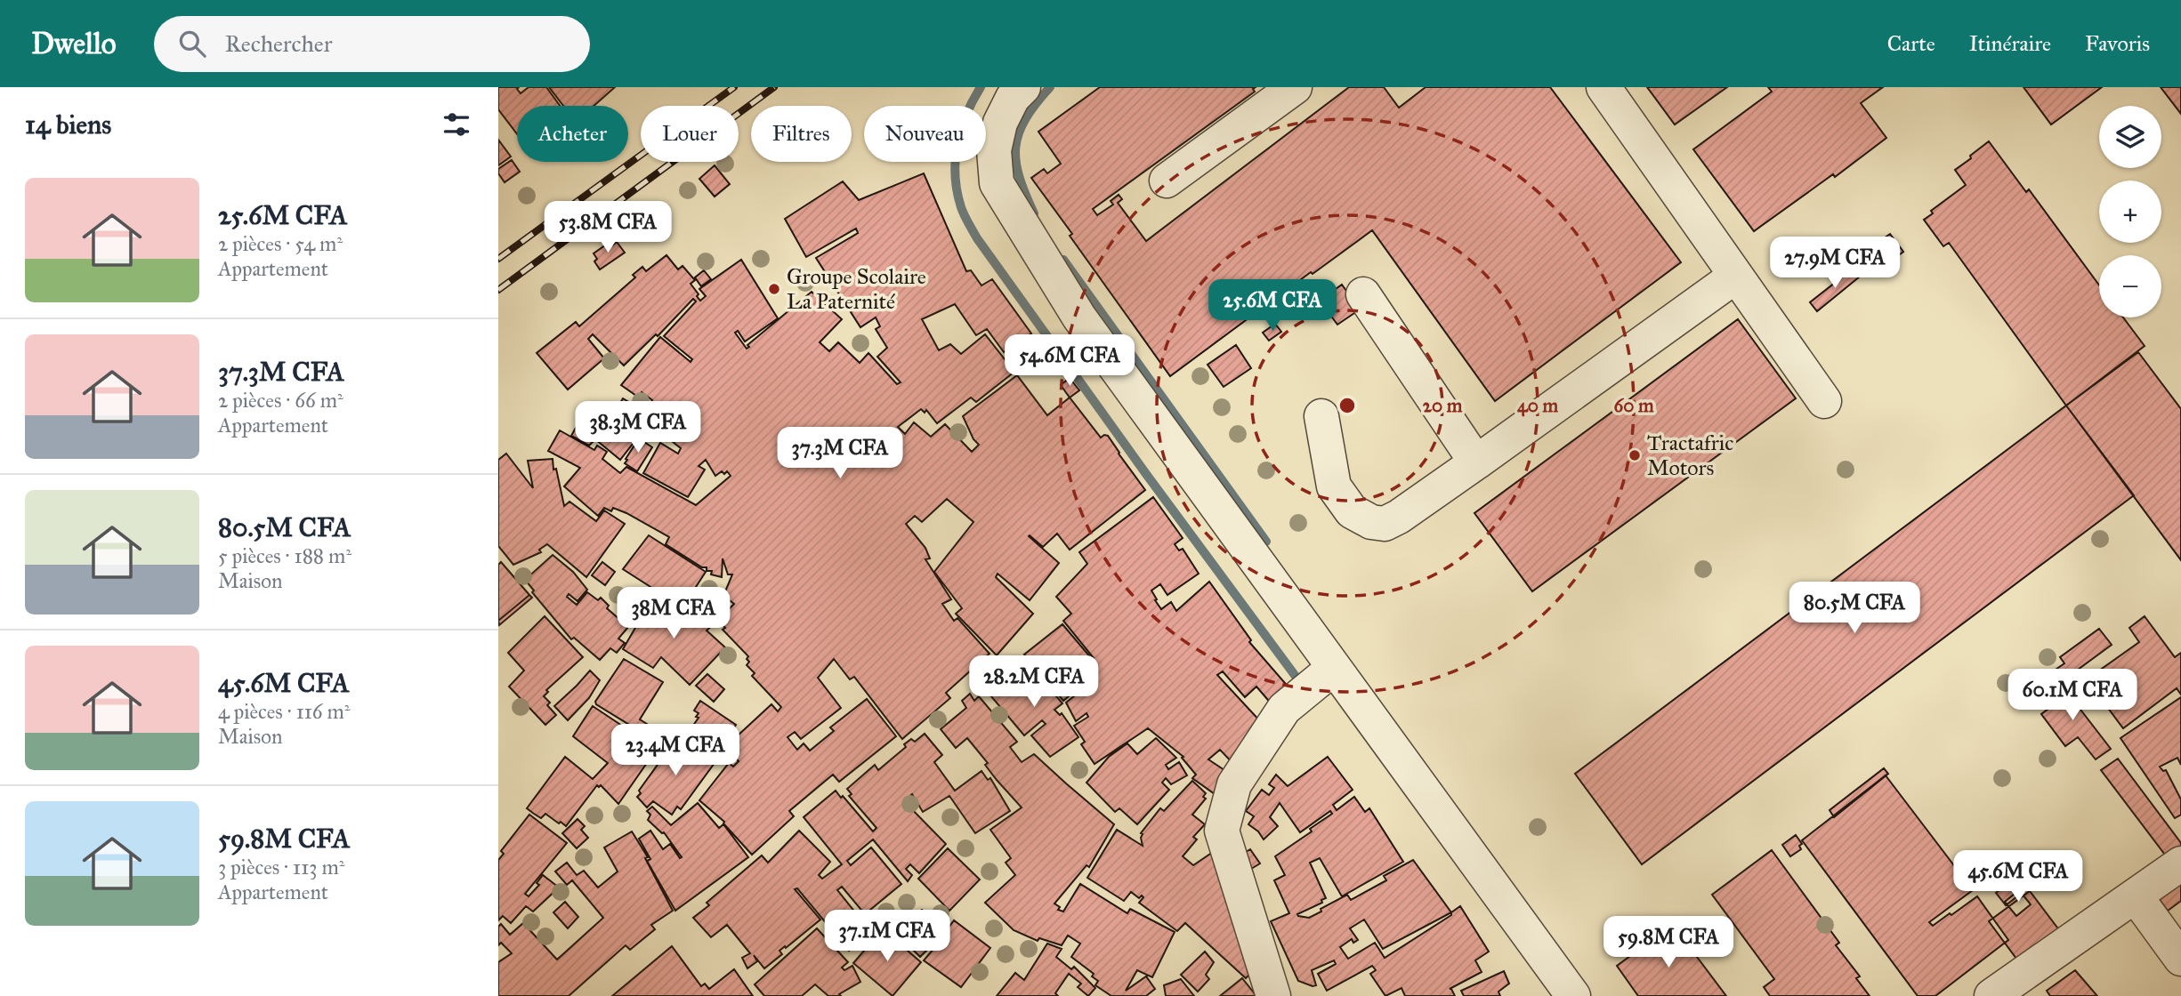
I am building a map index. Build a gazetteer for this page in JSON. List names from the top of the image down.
{
  "places": ["Groupe Scolaire La Paternité", "Tractafric Motors"],
  "page": {
    "header": "Dwello",
    "search": "Rechercher",
    "nav": ["Carte", "Itinéraire", "Favoris"],
    "heading": "14 biens",
    "map_buttons": ["+", "−"],
    "chip": [
      "Acheter",
      "Louer",
      "Filtres",
      "Nouveau"
    ],
    "list": [
      {
        "name": "25.6M CFA",
        "note": "2 pièces · 54 m² · Appartement"
      },
      {
        "name": "37.3M CFA",
        "note": "2 pièces · 66 m² · Appartement"
      },
      {
        "name": "80.5M CFA",
        "note": "5 pièces · 188 m² · Maison"
      },
      {
        "name": "45.6M CFA",
        "note": "4 pièces · 116 m² · Maison"
      },
      {
        "name": "59.8M CFA",
        "note": "3 pièces · 113 m² · Appartement"
      }
    ],
    "price": [
      "53.8M CFA",
      "27.9M CFA",
      "25.6M CFA",
      "54.6M CFA",
      "38.3M CFA",
      "37.3M CFA",
      "80.5M CFA",
      "38M CFA",
      "28.2M CFA",
      "60.1M CFA",
      "23.4M CFA",
      "45.6M CFA",
      "37.1M CFA",
      "59.8M CFA"
    ]
  },
  "rings": ["20 m", "40 m", "60 m"]
}
